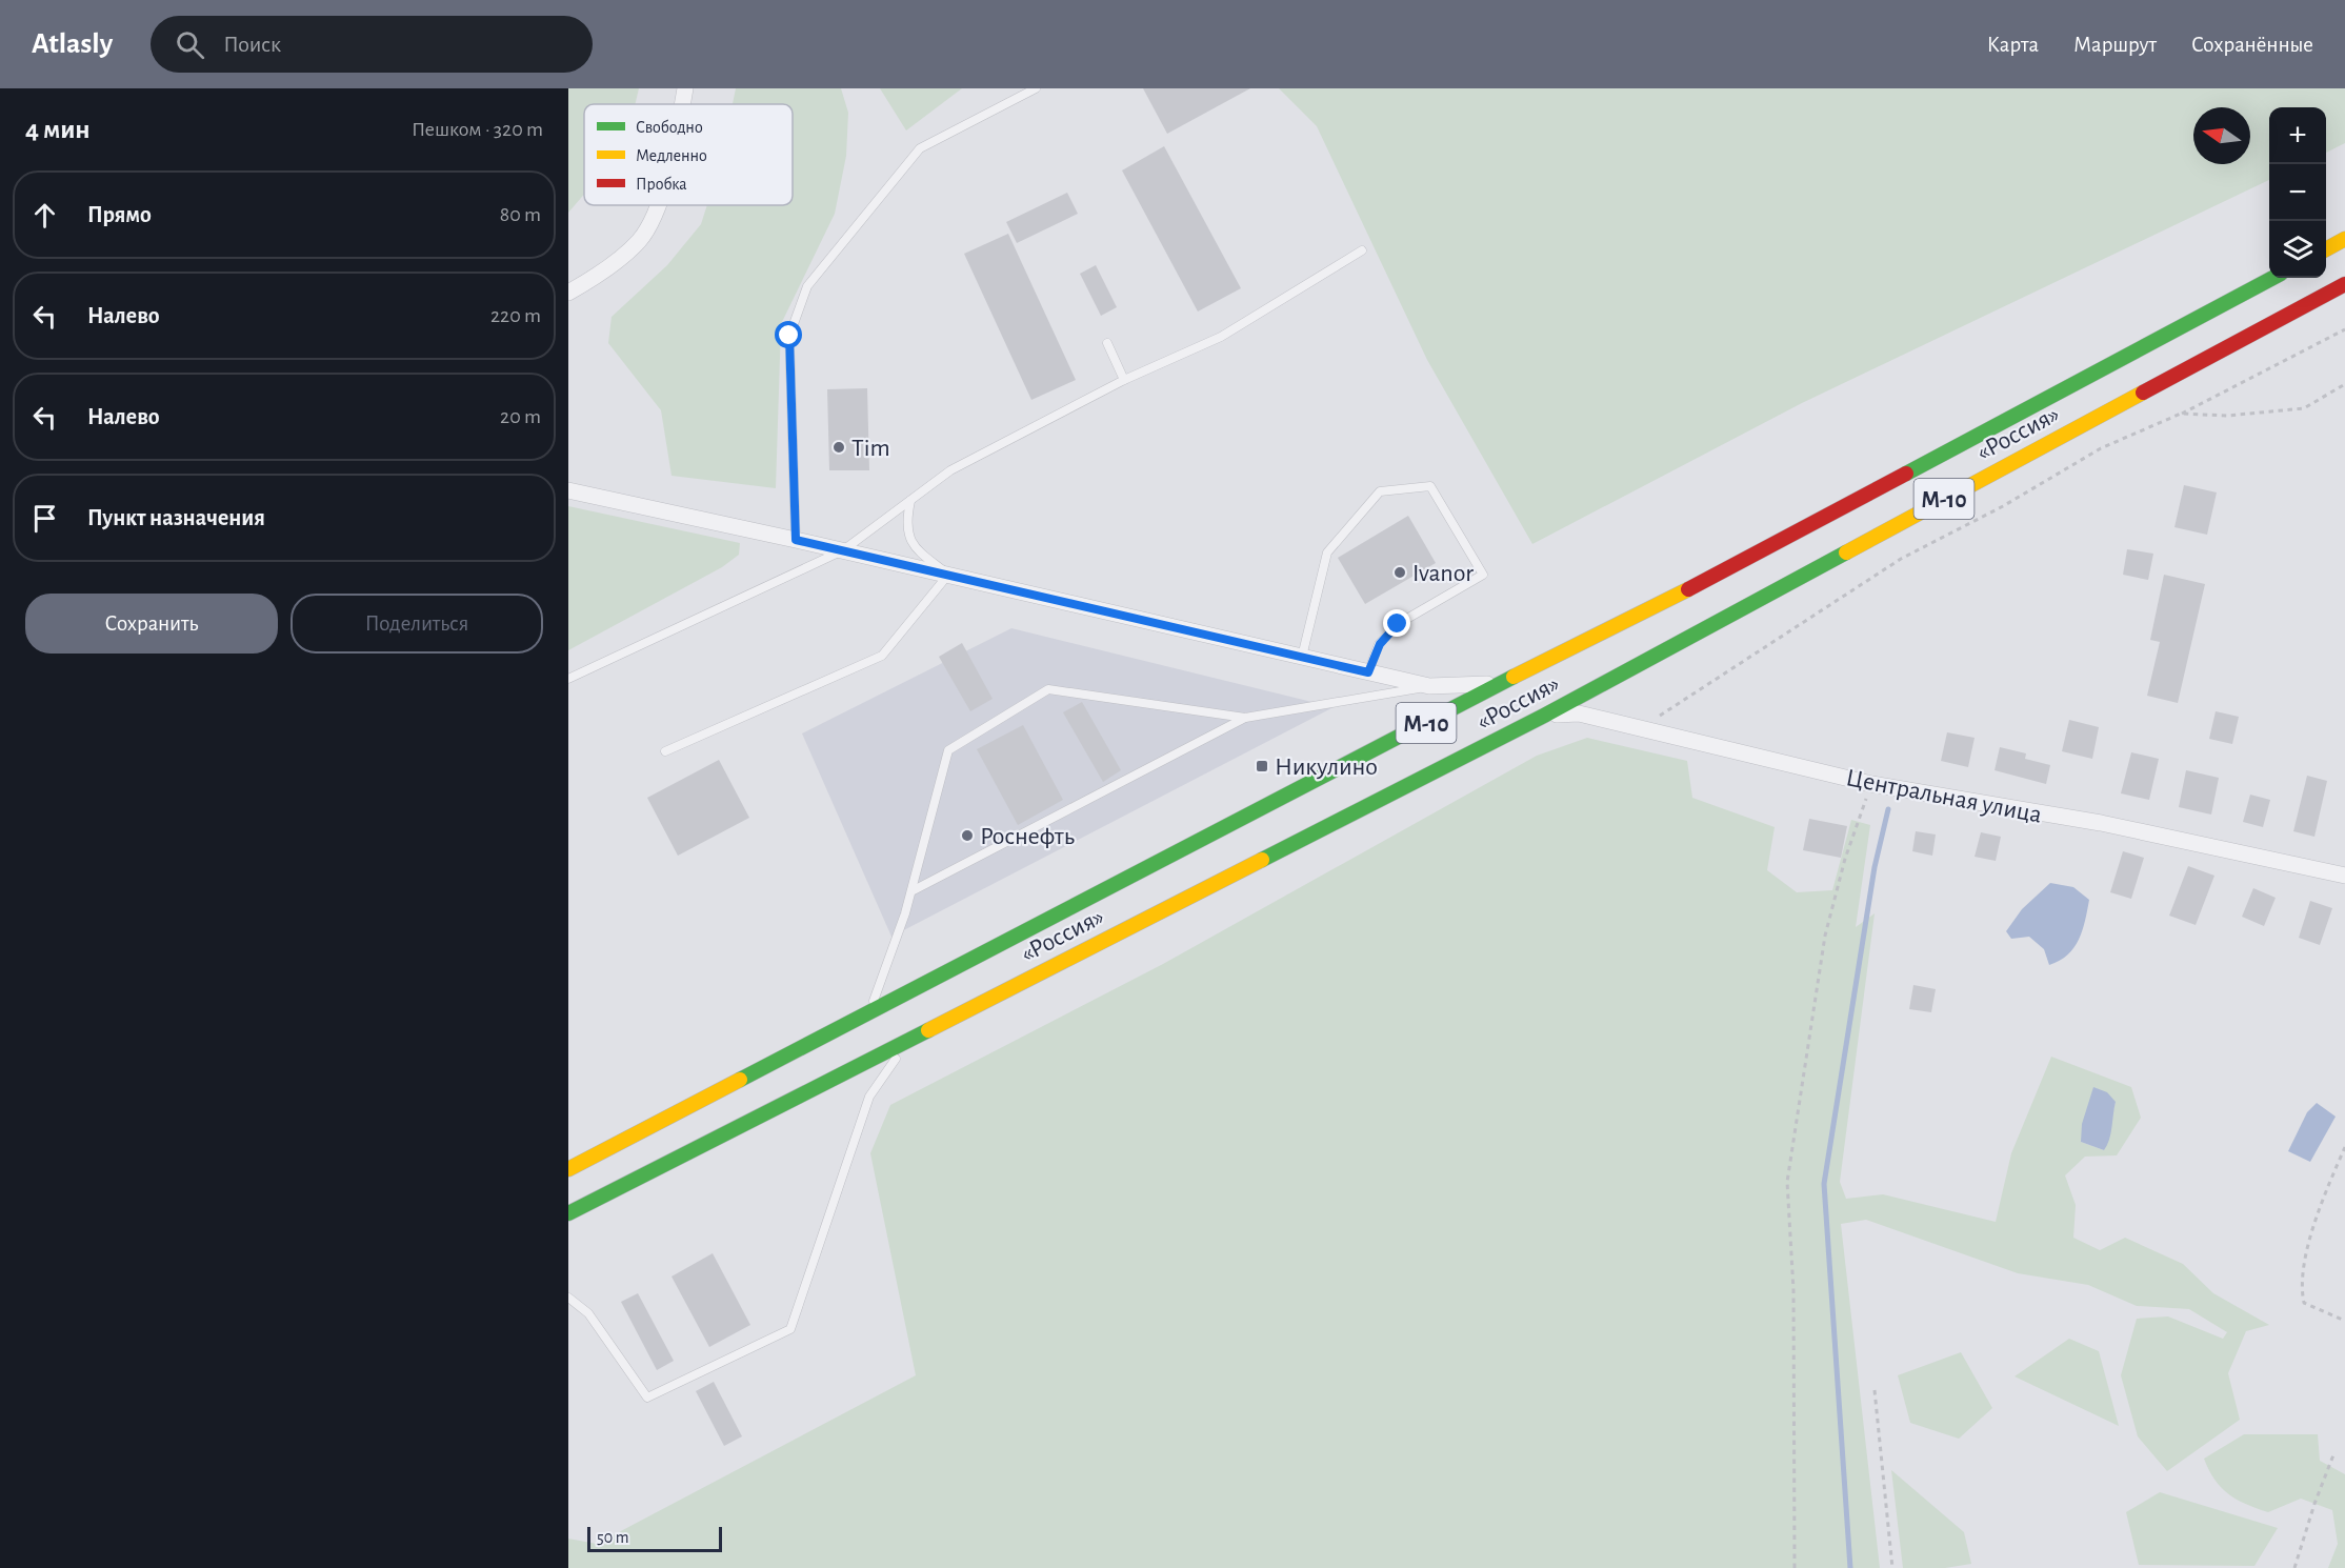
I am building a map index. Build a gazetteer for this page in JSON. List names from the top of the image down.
{
  "streets": {
    "highway": ["«Россия»", "М-10"],
    "street": ["Центральная улица"]
  },
  "crossings": [
    ["«Россия»", "Центральная улица"]
  ],
  "places": {
    "other": ["Tim", "Ivanor", "Роснефть"],
    "transit": ["Никулино"]
  },
  "legend": ["Свободно", "Медленно", "Пробка"],
  "scale_bar": "50 m",
  "north": "left",
  "page": {
    "header": "Atlasly",
    "search": "Поиск",
    "nav": ["Карта", "Маршрут", "Сохранённые"],
    "heading": ["4 мин", "Пешком · 320 m"],
    "map_buttons": ["+", "−"],
    "list": [
      ["Прямо", "80 m"],
      ["Налево", "220 m"],
      ["Налево", "20 m"],
      "Пункт назначения"
    ],
    "buttons": ["Сохранить", "Поделиться"],
    "scale": "50 m"
  }
}
